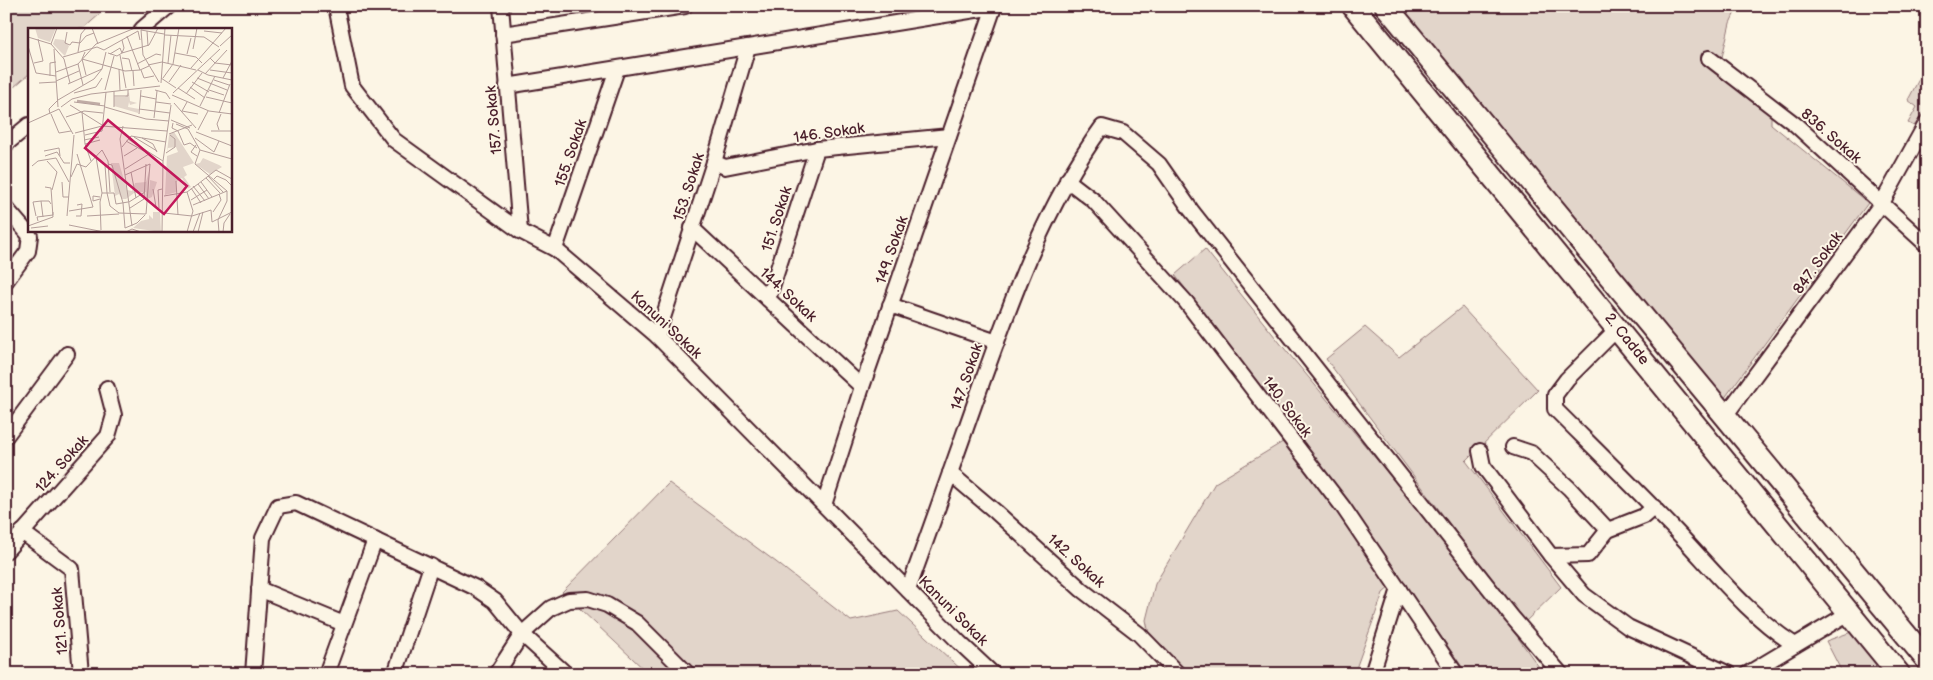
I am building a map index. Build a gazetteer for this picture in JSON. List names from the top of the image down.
{
  "streets": {
    "main road": ["2. Cadde"],
    "street": [
      "157. Sokak",
      "146. Sokak",
      "836. Sokak",
      "155. Sokak",
      "153. Sokak",
      "151. Sokak",
      "149. Sokak",
      "847. Sokak",
      "144. Sokak",
      "Kanuni Sokak",
      "147. Sokak",
      "140. Sokak",
      "124. Sokak",
      "142. Sokak",
      "121. Sokak"
    ]
  },
  "crossings": [
    ["157. Sokak", "Kanuni Sokak"],
    ["146. Sokak", "153. Sokak"],
    ["146. Sokak", "151. Sokak"],
    ["146. Sokak", "149. Sokak"],
    ["836. Sokak", "847. Sokak"],
    ["155. Sokak", "Kanuni Sokak"],
    ["153. Sokak", "144. Sokak"],
    ["153. Sokak", "Kanuni Sokak"],
    ["151. Sokak", "144. Sokak"],
    ["149. Sokak", "144. Sokak"],
    ["149. Sokak", "Kanuni Sokak"],
    ["847. Sokak", "2. Cadde"],
    ["Kanuni Sokak", "147. Sokak"],
    ["147. Sokak", "140. Sokak"],
    ["147. Sokak", "142. Sokak"],
    ["124. Sokak", "121. Sokak"]
  ]
}
